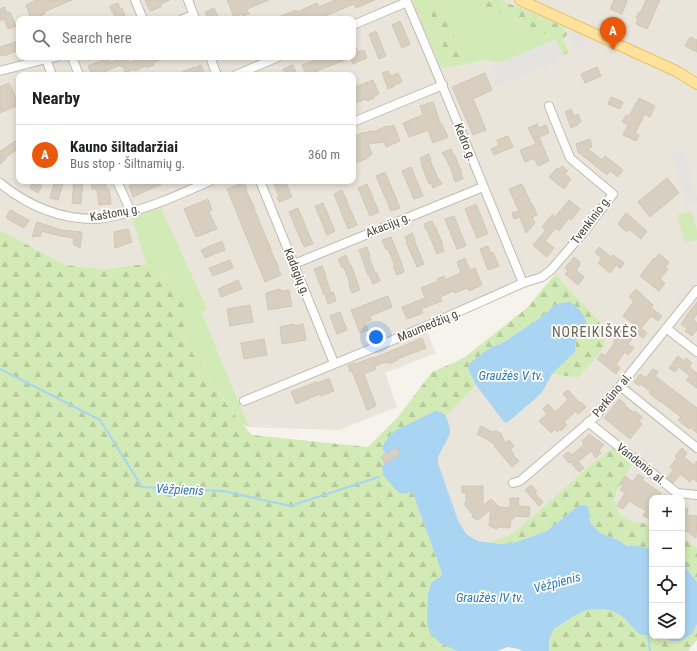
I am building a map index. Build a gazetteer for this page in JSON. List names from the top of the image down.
{
  "streets": {
    "street": [
      "Kedro g.",
      "Kaštonų g.",
      "Tvenkinio g.",
      "Akacijų g.",
      "Kadagių g.",
      "Maumedžių g.",
      "Perkūno al.",
      "Vandenio al."
    ]
  },
  "crossings": [
    ["Kedro g.", "Tvenkinio g."],
    ["Kedro g.", "Akacijų g."],
    ["Kedro g.", "Maumedžių g."],
    ["Tvenkinio g.", "Maumedžių g."],
    ["Akacijų g.", "Kadagių g."],
    ["Kadagių g.", "Maumedžių g."],
    ["Perkūno al.", "Vandenio al."]
  ],
  "districts": ["NOREIKIŠKĖS"],
  "water": ["Graužės V tv.", "Vėžpienis", "Graužės IV tv."],
  "page": {
    "search": "Search here",
    "pins": "A",
    "heading": "Nearby",
    "list": [
      {
        "mark": "A",
        "name": "Kauno šiltadaržiai",
        "note": "Bus stop · Šiltnamių g.",
        "value": "360 m"
      }
    ],
    "map_buttons": ["+", "−"]
  }
}
